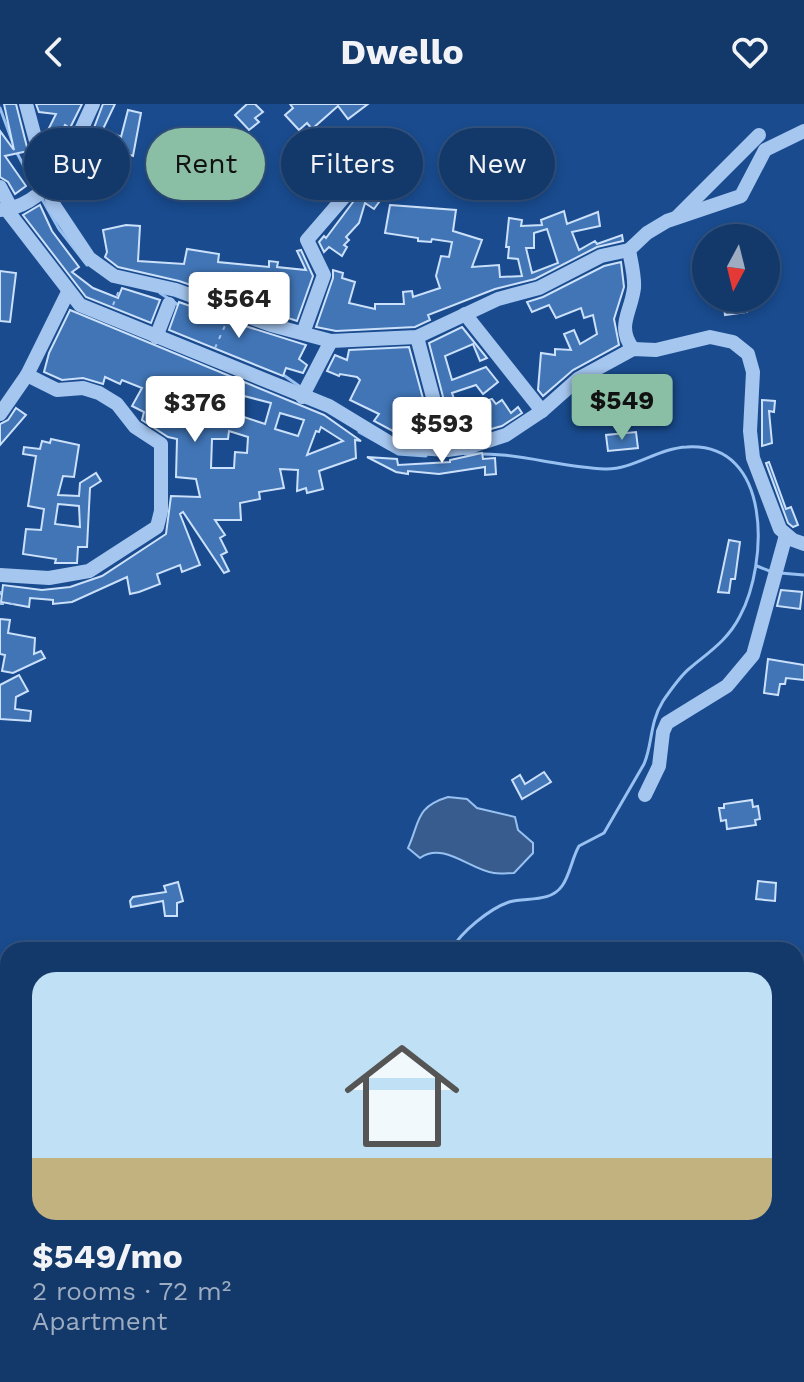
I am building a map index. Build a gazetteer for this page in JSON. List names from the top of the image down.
{
  "north": "bottom",
  "page": {
    "header": "Dwello",
    "chip": [
      "Buy",
      "Rent",
      "Filters",
      "New"
    ],
    "price": [
      "$564",
      "$549",
      "$376",
      "$593"
    ],
    "list": [
      {
        "name": "$549/mo",
        "note": "2 rooms · 72 m² · Apartment"
      }
    ]
  }
}
